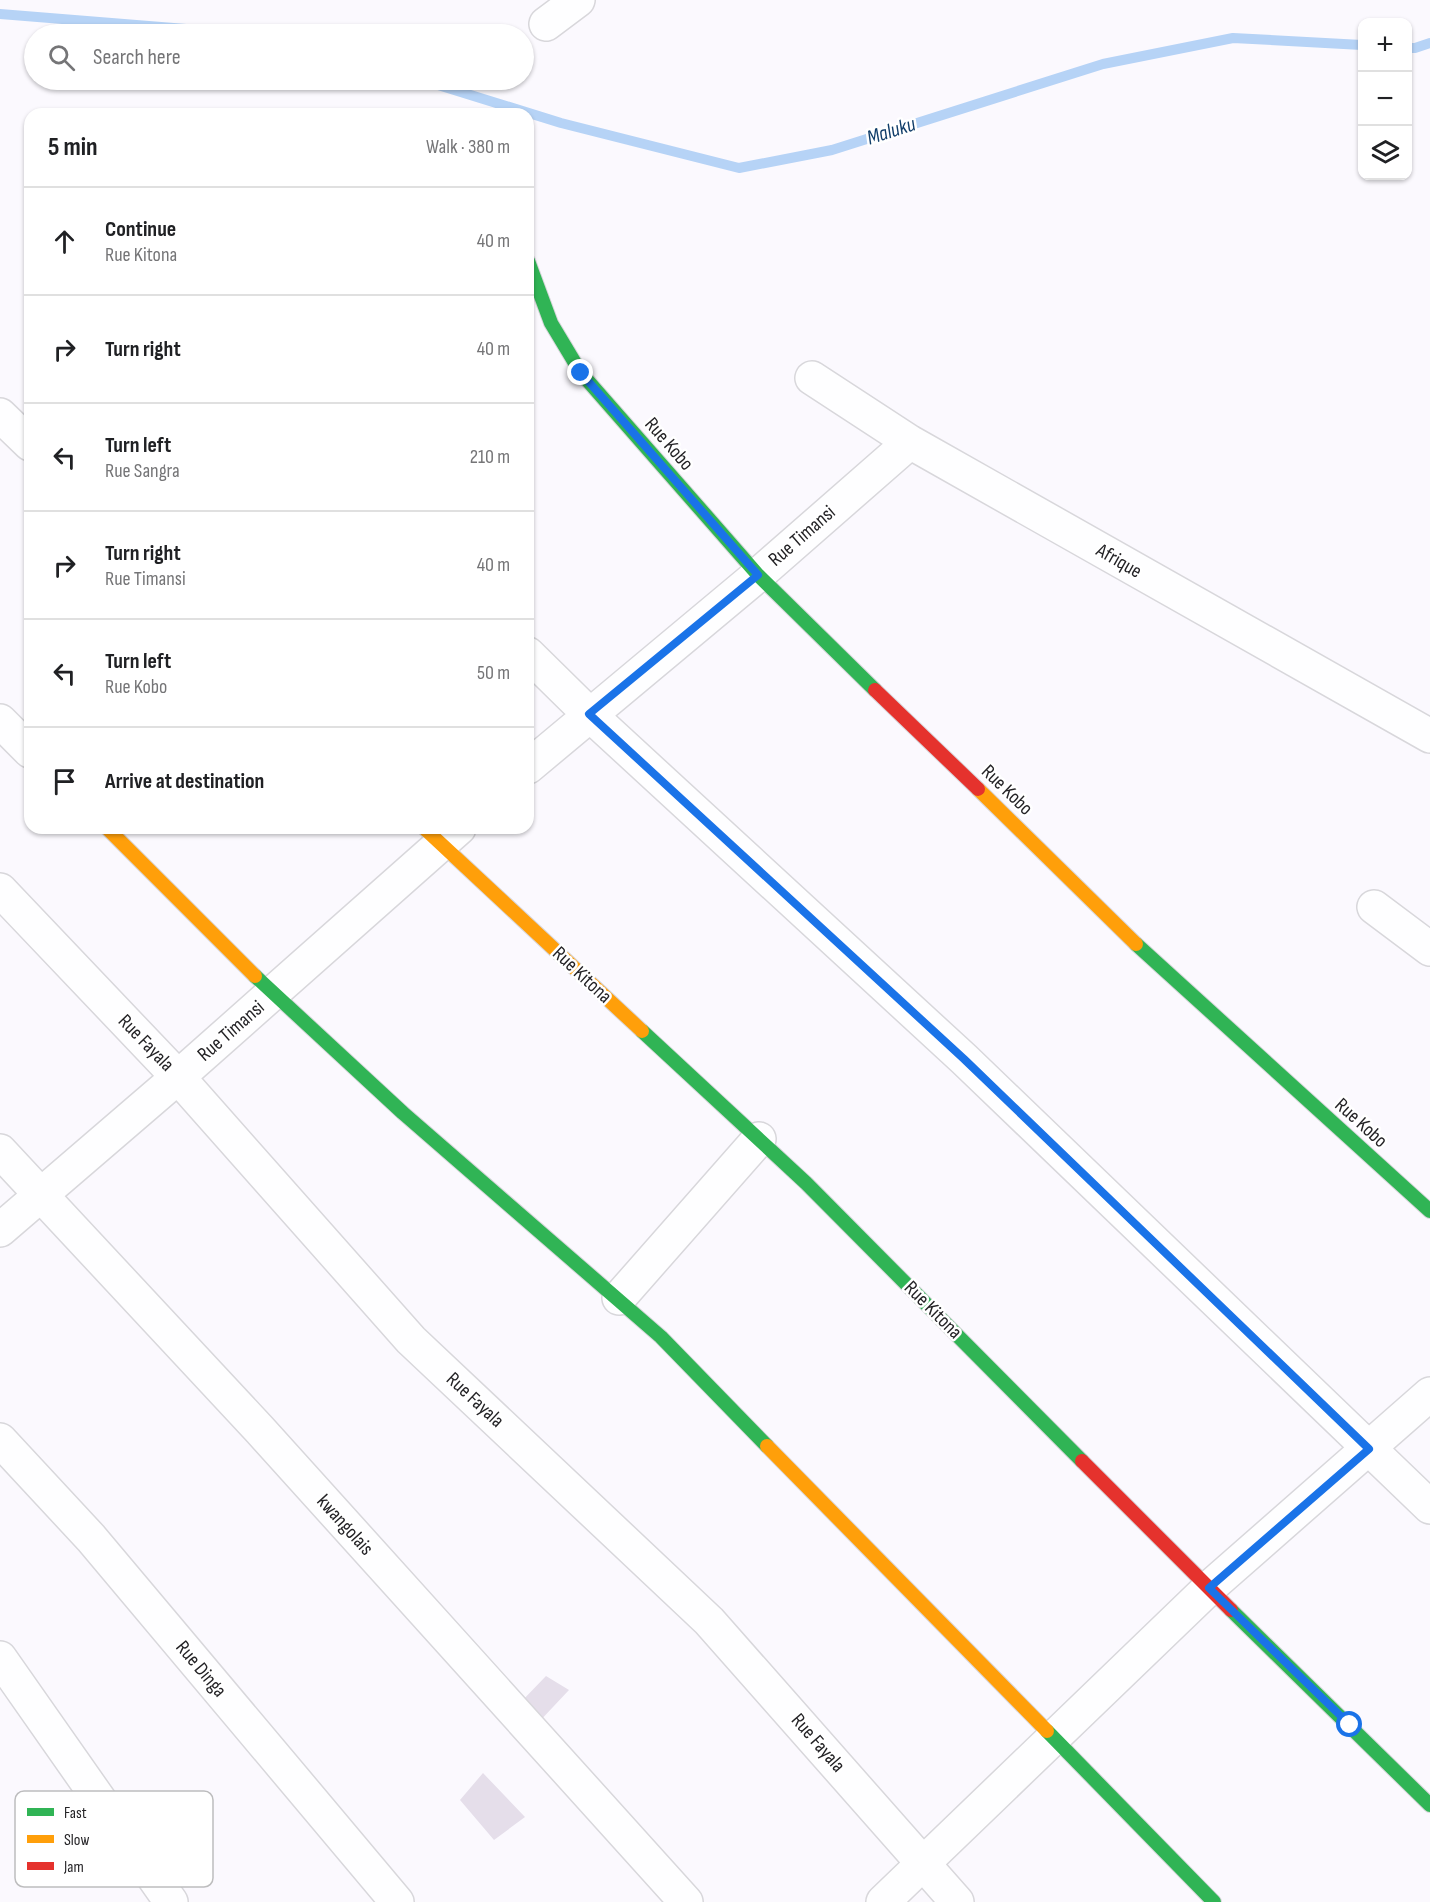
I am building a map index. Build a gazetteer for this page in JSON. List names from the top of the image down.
{
  "streets": {
    "street": [
      "Rue Kobo",
      "Rue Timansi",
      "Afrique",
      "Rue Kitona",
      "Rue Fayala",
      "kwangolais",
      "Rue Dinga"
    ]
  },
  "crossings": [
    ["Rue Kobo", "Rue Timansi"],
    ["Rue Timansi", "Afrique"],
    ["Rue Timansi", "Rue Fayala"],
    ["Rue Timansi", "kwangolais"]
  ],
  "water": ["Maluku"],
  "legend": ["Fast", "Slow", "Jam"],
  "page": {
    "map_buttons": ["+", "−"],
    "search": "Search here",
    "heading": ["5 min", "Walk · 380 m"],
    "list": [
      ["Continue", "Rue Kitona", "40 m"],
      ["Turn right", "40 m"],
      ["Turn left", "Rue Sangra", "210 m"],
      ["Turn right", "Rue Timansi", "40 m"],
      ["Turn left", "Rue Kobo", "50 m"],
      "Arrive at destination"
    ]
  }
}
